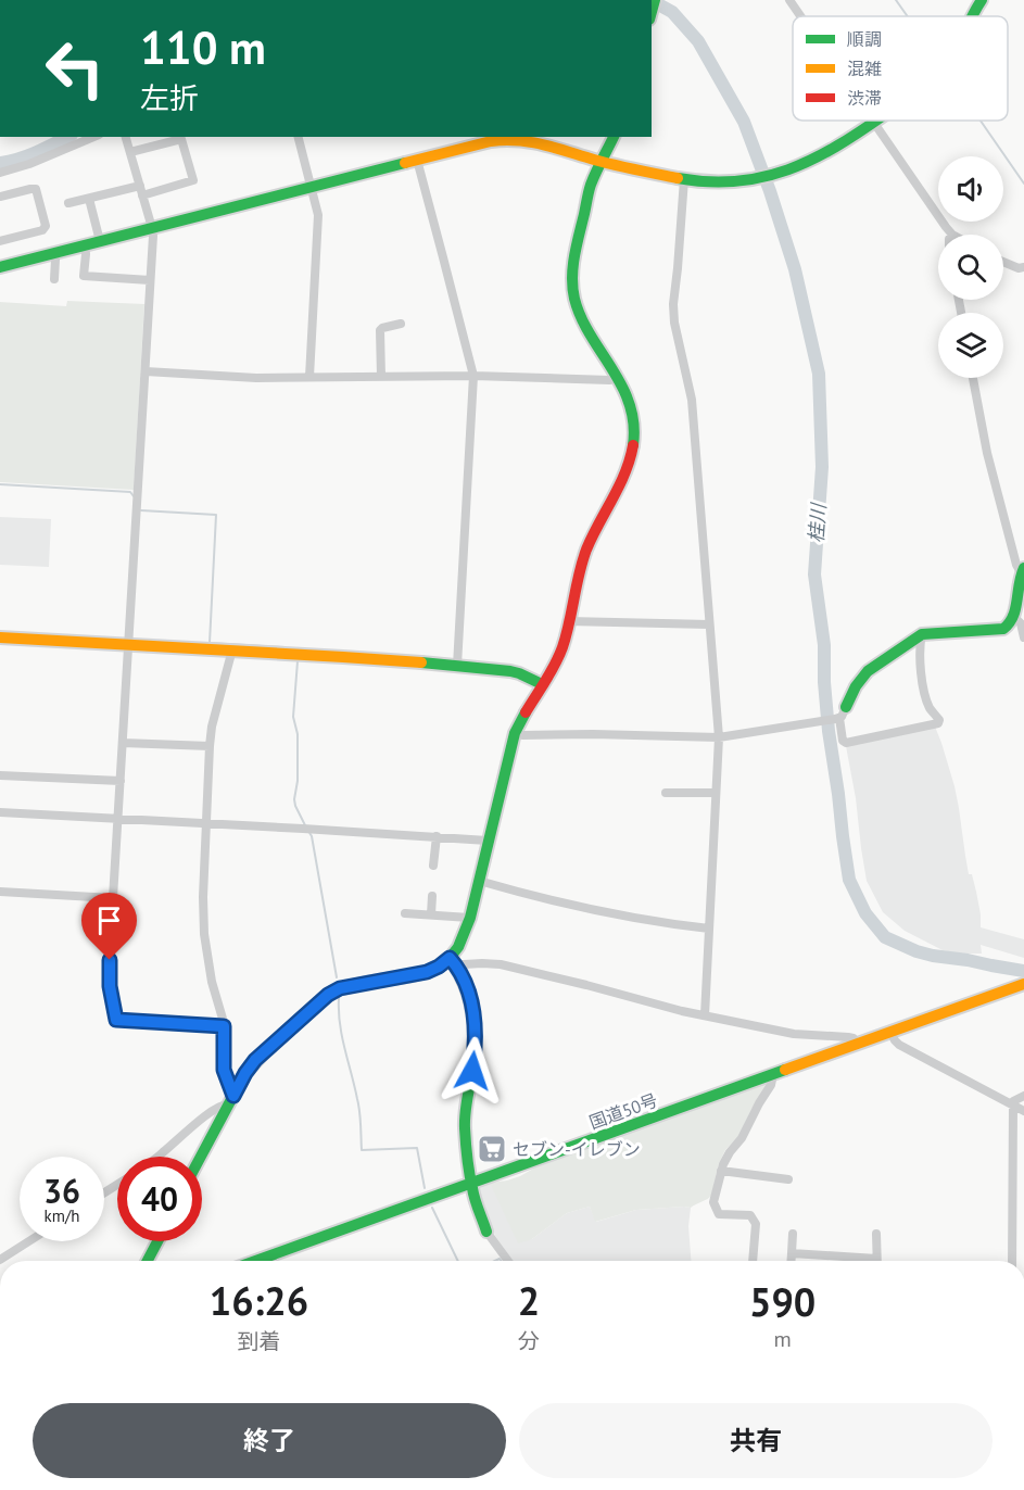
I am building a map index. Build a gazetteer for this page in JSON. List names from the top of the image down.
{
  "streets": {
    "main road": ["国道50号"]
  },
  "water": ["桂川"],
  "places": {
    "supermarket": ["セブン-イレブン"]
  },
  "legend": ["順調", "混雑", "渋滞"],
  "page": {
    "turn": ["110 m", "左折"],
    "speed": "36 km/h",
    "limit": "40",
    "eta": [
      "16:26",
      "到着",
      "2",
      "分",
      "590",
      "m"
    ],
    "buttons": ["終了", "共有"]
  }
}
